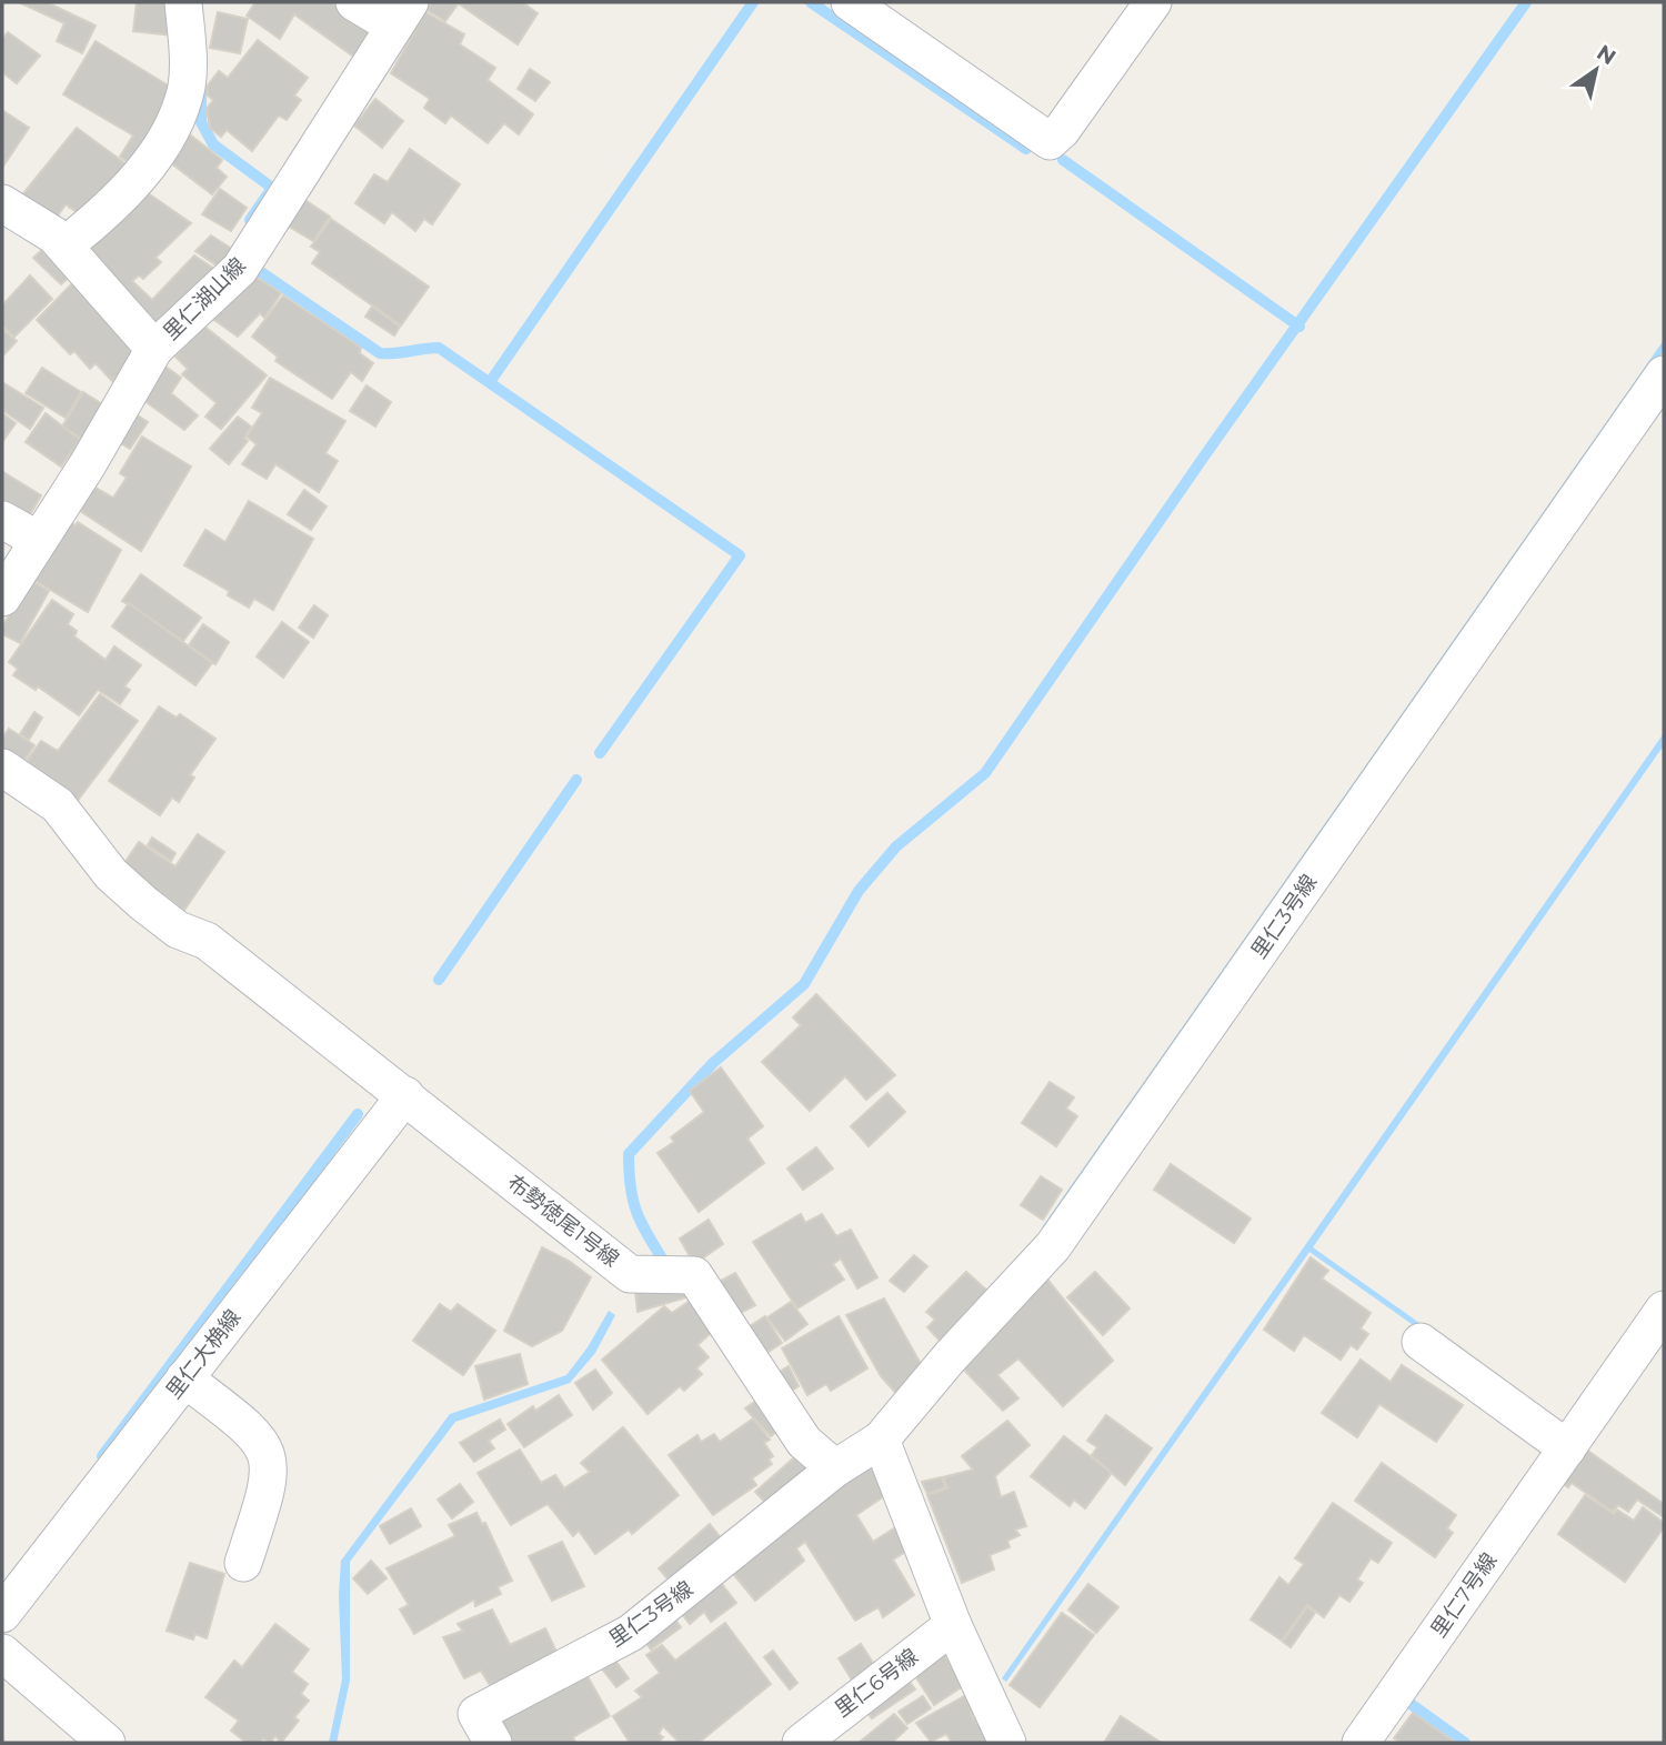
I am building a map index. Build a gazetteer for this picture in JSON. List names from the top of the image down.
{
  "streets": {
    "street": [
      "里仁湖山線",
      "里仁3号線",
      "布勢徳尾1号線",
      "里仁大桷線",
      "里仁7号線",
      "里仁6号線"
    ]
  },
  "crossings": [
    ["里仁3号線", "布勢徳尾1号線"],
    ["布勢徳尾1号線", "里仁大桷線"]
  ],
  "north": "top right"
}
